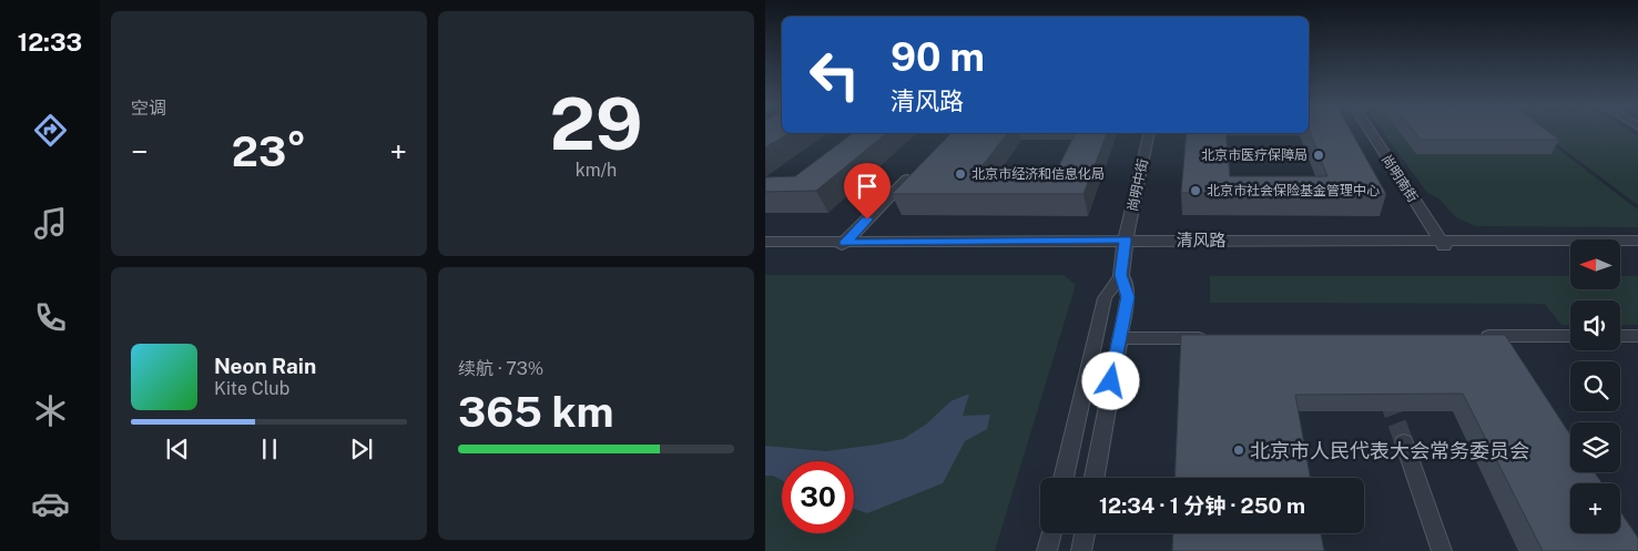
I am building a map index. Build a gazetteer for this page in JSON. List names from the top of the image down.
{
  "streets": {
    "street": ["尚明南街", "尚明中街", "清风路"]
  },
  "crossings": [
    ["尚明南街", "清风路"],
    ["尚明中街", "清风路"]
  ],
  "places": [
    "北京市医疗保障局",
    "北京市经济和信息化局",
    "北京市社会保险基金管理中心",
    "北京市人民代表大会常务委员会"
  ],
  "north": "left",
  "page": {
    "tabs": "12:33",
    "tile": [
      "空调",
      ["29", "km/h"],
      ["续航 · 73%", "365 km"]
    ],
    "turn": ["90 m", "清风路"],
    "heat": ["−", "23°", "+"],
    "map_buttons": "+",
    "song": ["Neon Rain", "Kite Club"],
    "limit": "30",
    "trip": "12:34 · 1 分钟 · 250 m"
  }
}
